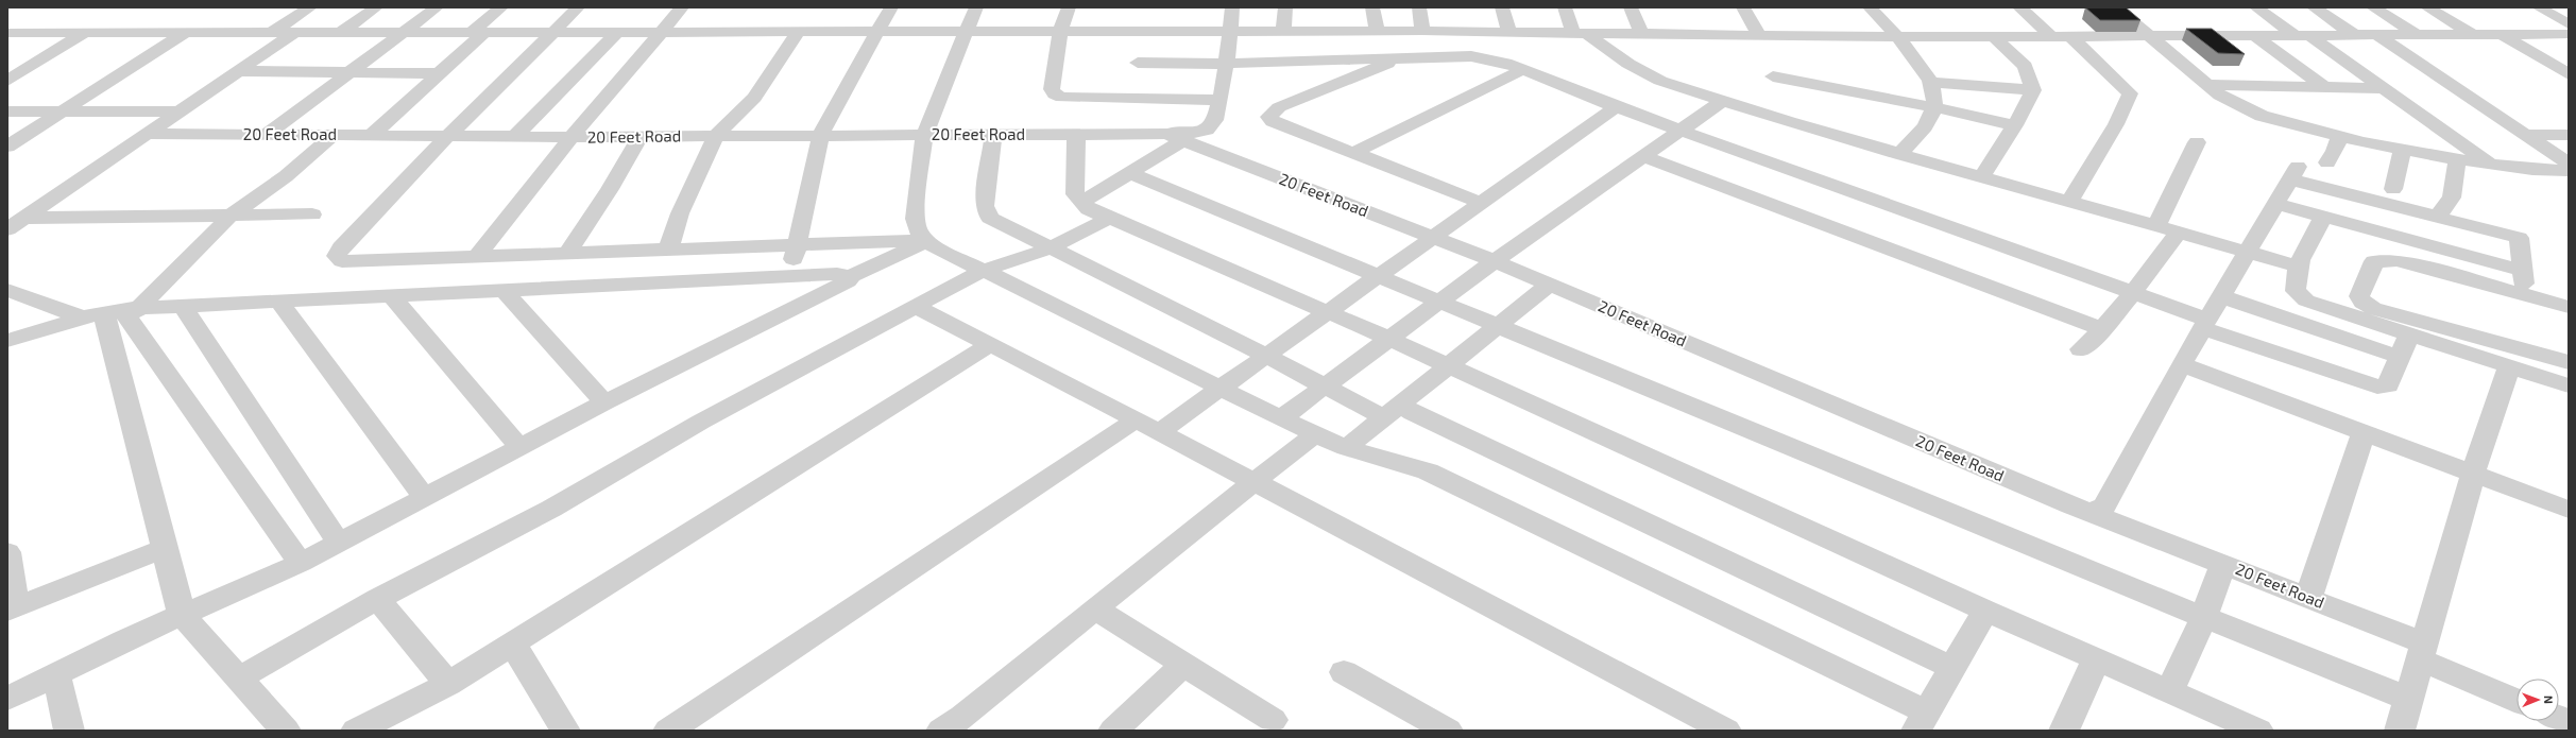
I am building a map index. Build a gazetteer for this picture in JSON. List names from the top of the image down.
{
  "streets": {
    "street": ["20 Feet Road"]
  },
  "north": "right"
}
